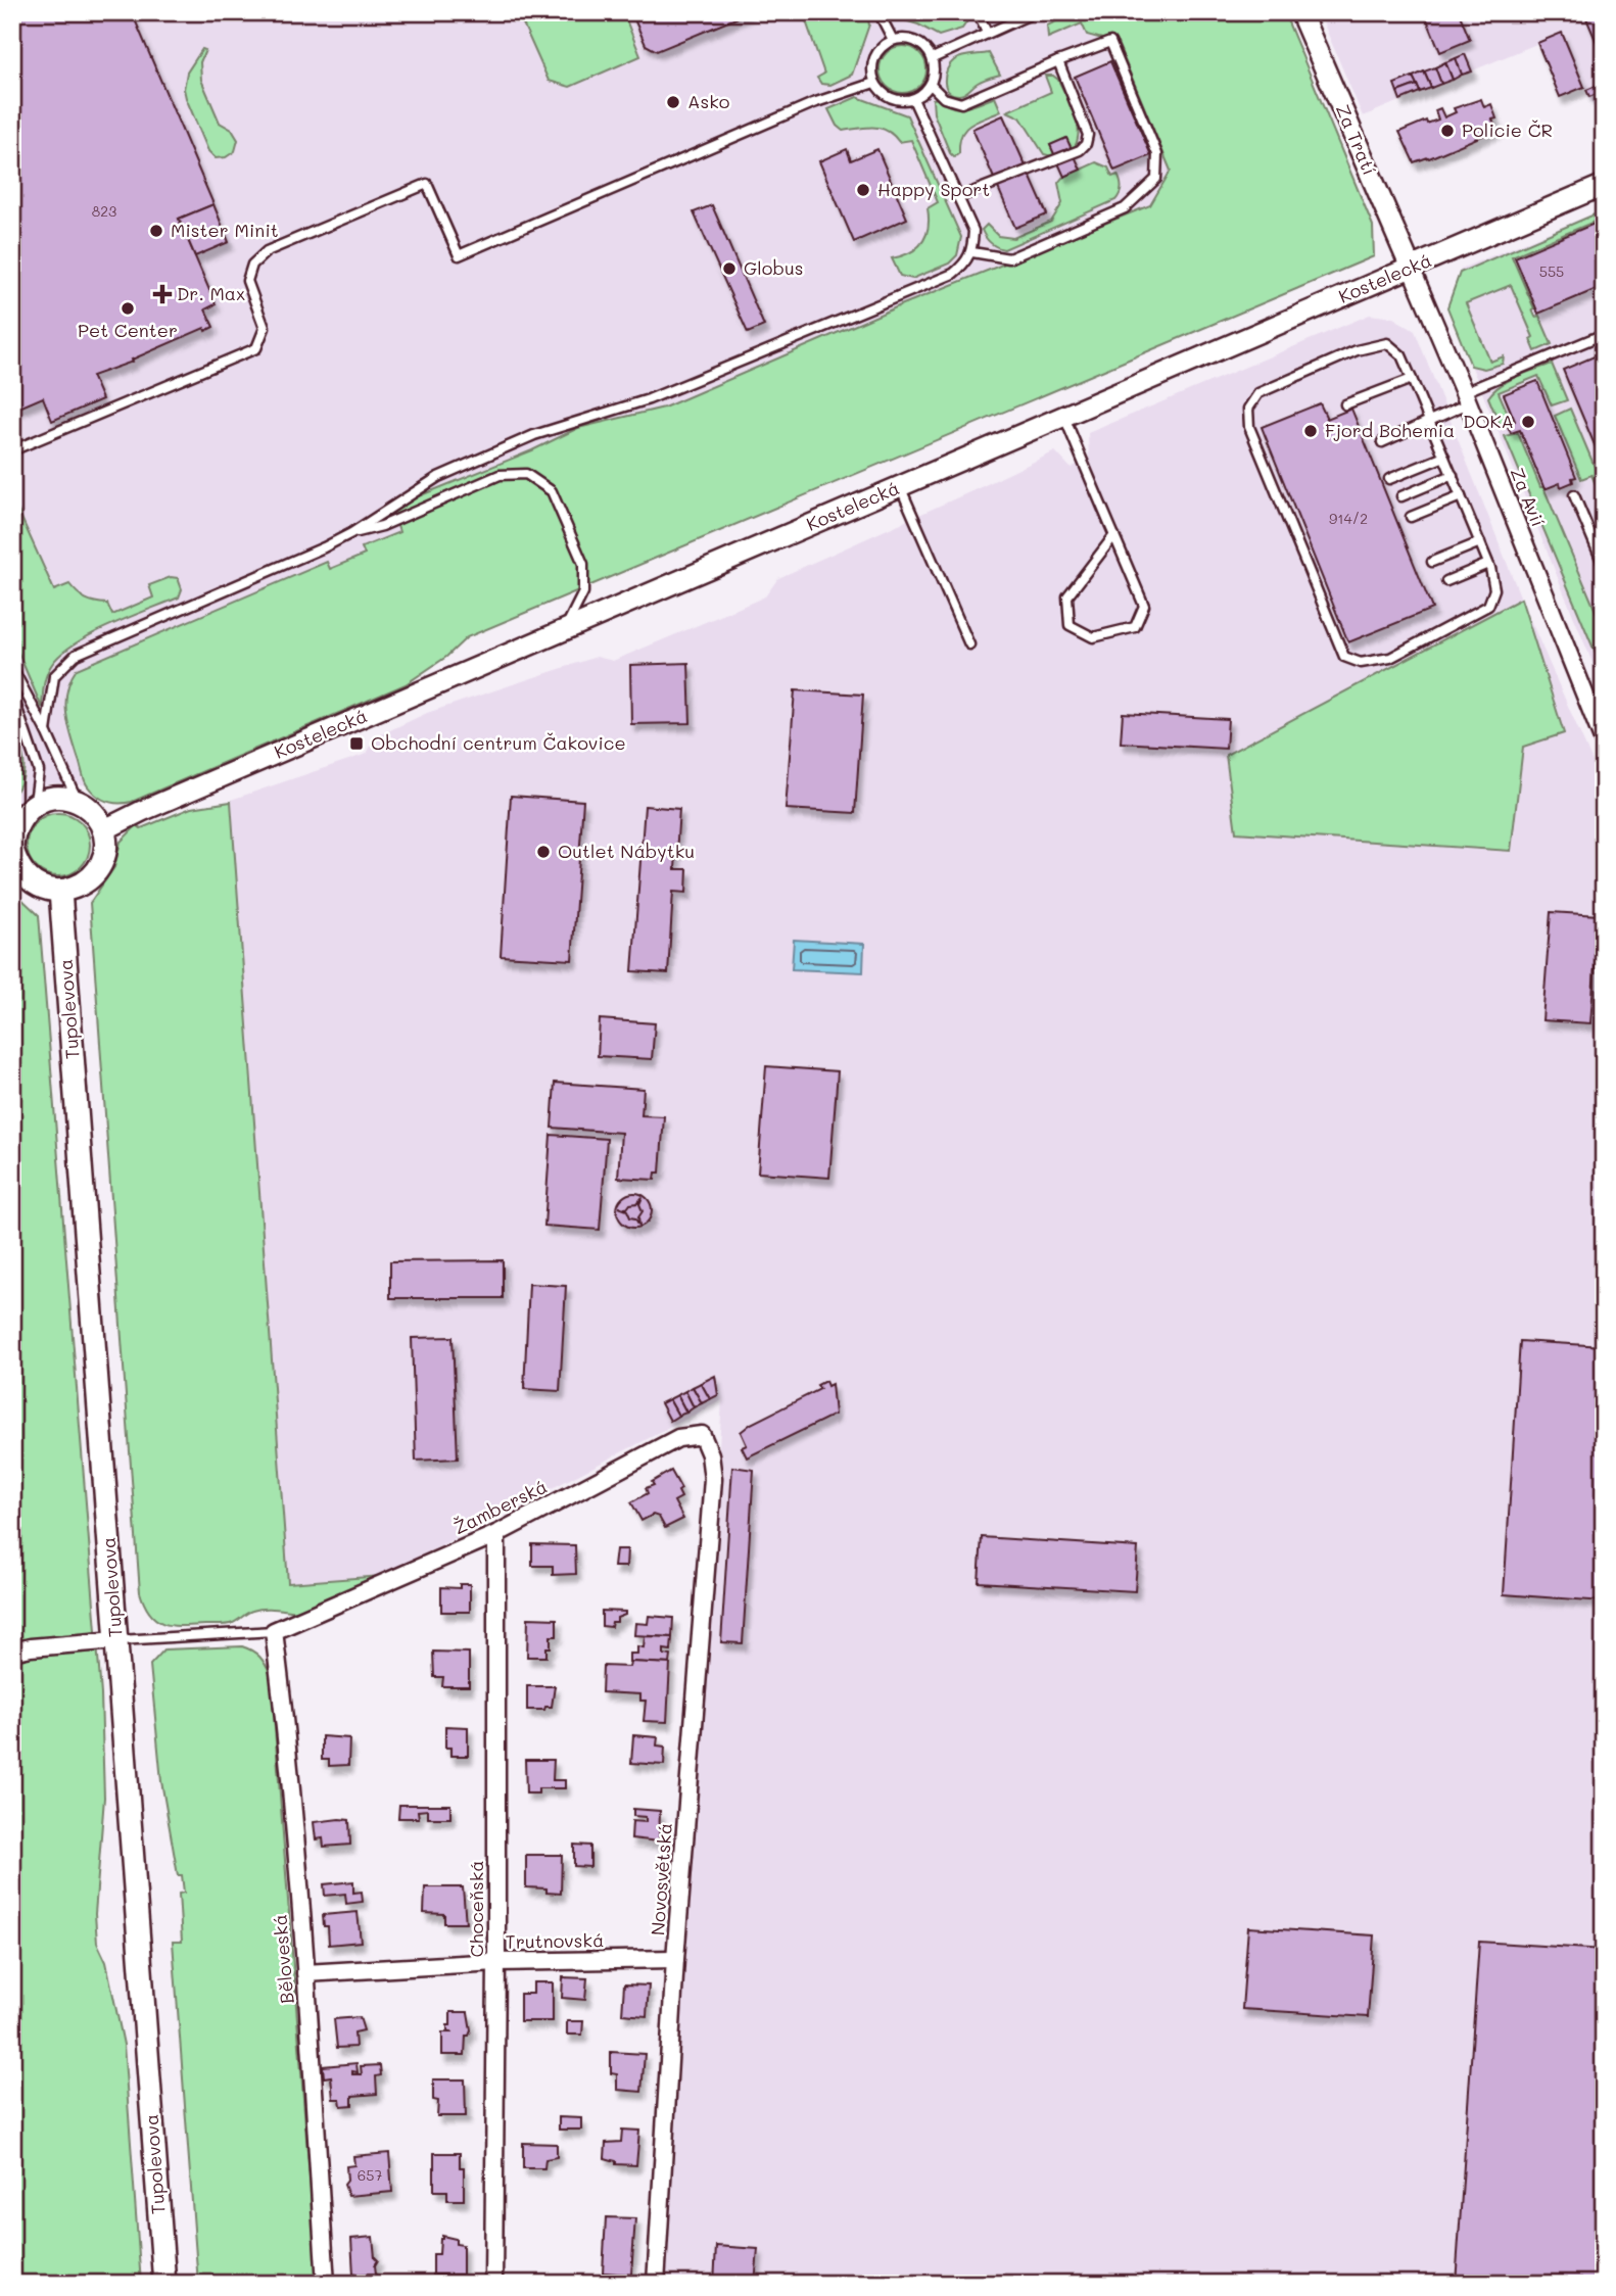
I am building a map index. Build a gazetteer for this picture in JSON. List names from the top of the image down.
{
  "streets": {
    "main road": ["Tupolevova"],
    "street": [
      "Za Tratí",
      "Kostelecká",
      "Za Avií",
      "Žamberská",
      "Novosvětská",
      "Choceňská",
      "Trutnovská",
      "Běloveská"
    ]
  },
  "crossings": [
    ["Za Tratí", "Kostelecká"],
    ["Za Tratí", "Za Avií"],
    ["Kostelecká", "Za Avií"],
    ["Kostelecká", "Tupolevova"],
    ["Žamberská", "Novosvětská"],
    ["Žamberská", "Choceňská"],
    ["Žamberská", "Běloveská"],
    ["Novosvětská", "Trutnovská"],
    ["Choceňská", "Trutnovská"],
    ["Trutnovská", "Běloveská"]
  ],
  "places": {
    "other": [
      "Asko",
      "Policie ČR",
      "Happy Sport",
      "Mister Minit",
      "Globus",
      "Pet Center",
      "DOKA",
      "Fjord Bohemia",
      "Outlet Nábytku"
    ],
    "health": ["Dr. Max"],
    "transit": ["Obchodní centrum Čakovice"]
  },
  "house_numbers": [
    "823",
    "555",
    "914/2",
    "657"
  ]
}
